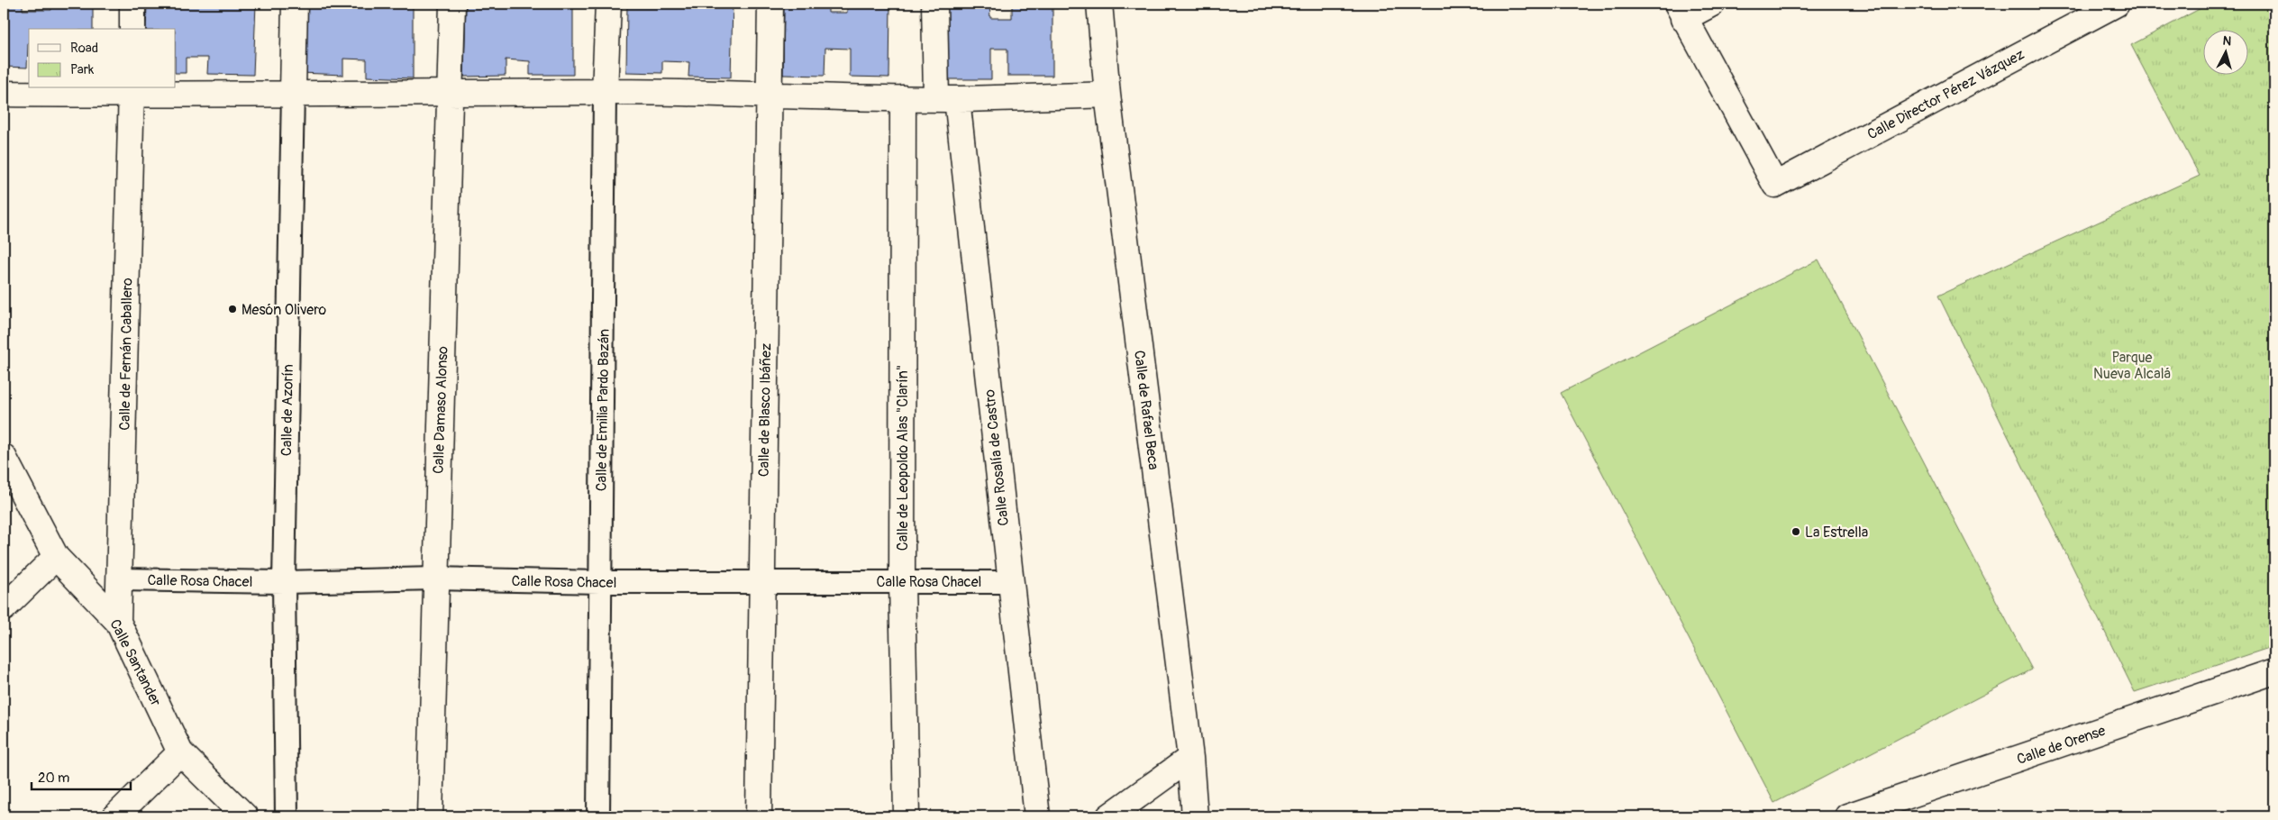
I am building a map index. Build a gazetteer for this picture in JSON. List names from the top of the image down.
{
  "streets": {
    "street": [
      "Calle Director Pérez Vázquez",
      "Calle de Fernán Caballero",
      "Calle de Azorín",
      "Calle Damaso Alonso",
      "Calle de Emilia Pardo Bazán",
      "Calle de Blasco Ibáñez",
      "Calle de Rafael Beca",
      "Calle de Leopoldo Alas \"Clarín\"",
      "Calle Rosalía de Castro",
      "Calle Rosa Chacel",
      "Calle Santander",
      "Calle de Orense"
    ]
  },
  "crossings": [
    ["Calle de Fernán Caballero", "Calle Rosa Chacel"],
    ["Calle de Fernán Caballero", "Calle Santander"],
    ["Calle de Azorín", "Calle Rosa Chacel"],
    ["Calle Damaso Alonso", "Calle Rosa Chacel"],
    ["Calle de Emilia Pardo Bazán", "Calle Rosa Chacel"],
    ["Calle de Blasco Ibáñez", "Calle Rosa Chacel"],
    ["Calle de Leopoldo Alas \"Clarín\"", "Calle Rosa Chacel"],
    ["Calle Rosalía de Castro", "Calle Rosa Chacel"]
  ],
  "parks": ["Parque Nueva Alcalá"],
  "places": ["Mesón Olivero", "La Estrella"],
  "legend": ["Road", "Park"],
  "scale_bar": "20 m",
  "north": "top"
}
